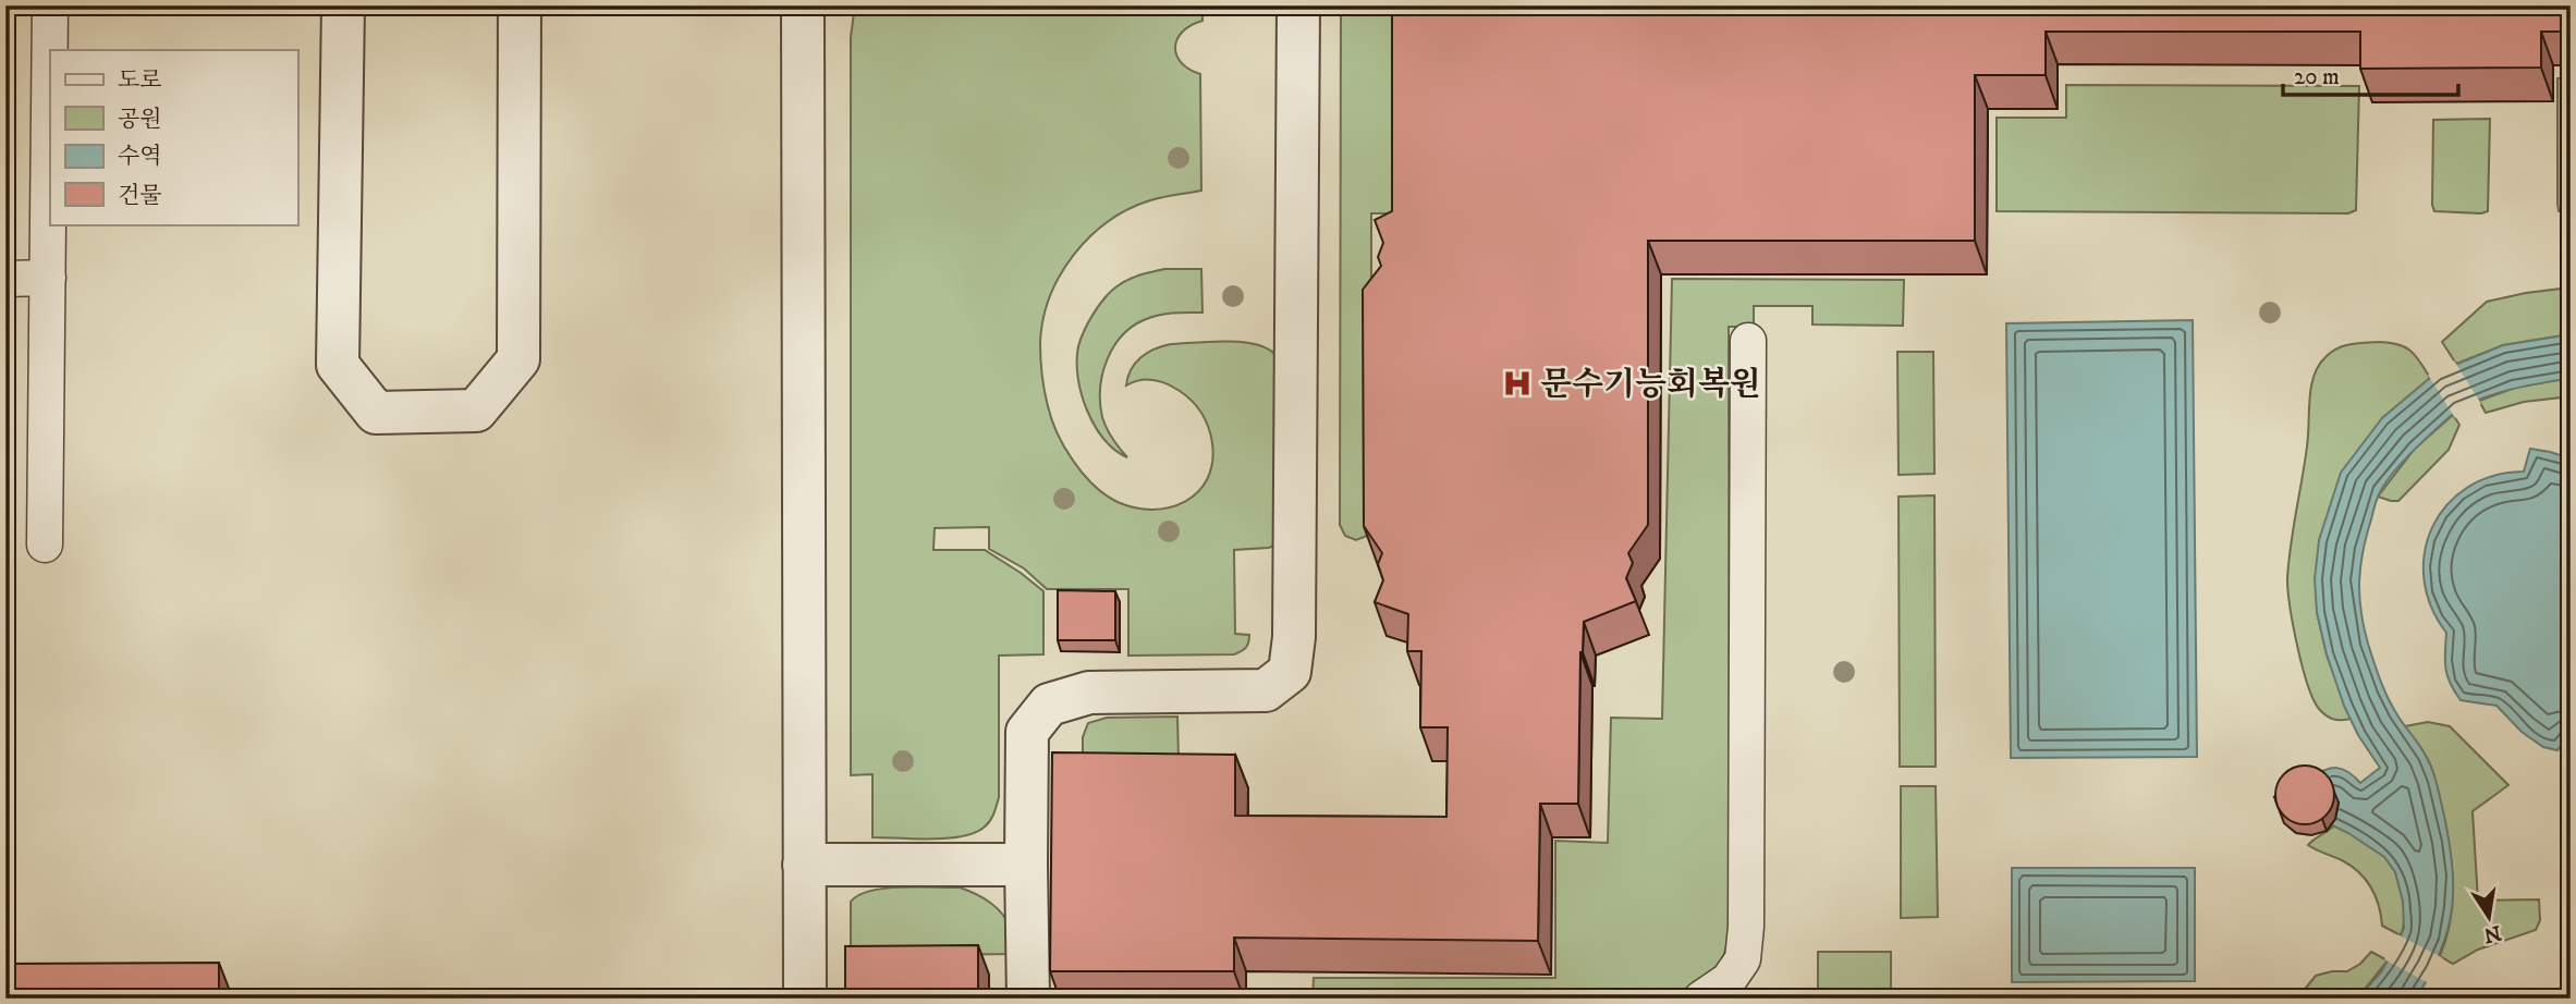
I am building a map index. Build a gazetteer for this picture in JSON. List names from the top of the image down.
{
  "places": {
    "hospital": ["문수기능회복원"]
  },
  "legend": [
    "도로",
    "공원",
    "수역",
    "건물"
  ],
  "scale_bar": "20 m",
  "north": "bottom"
}
